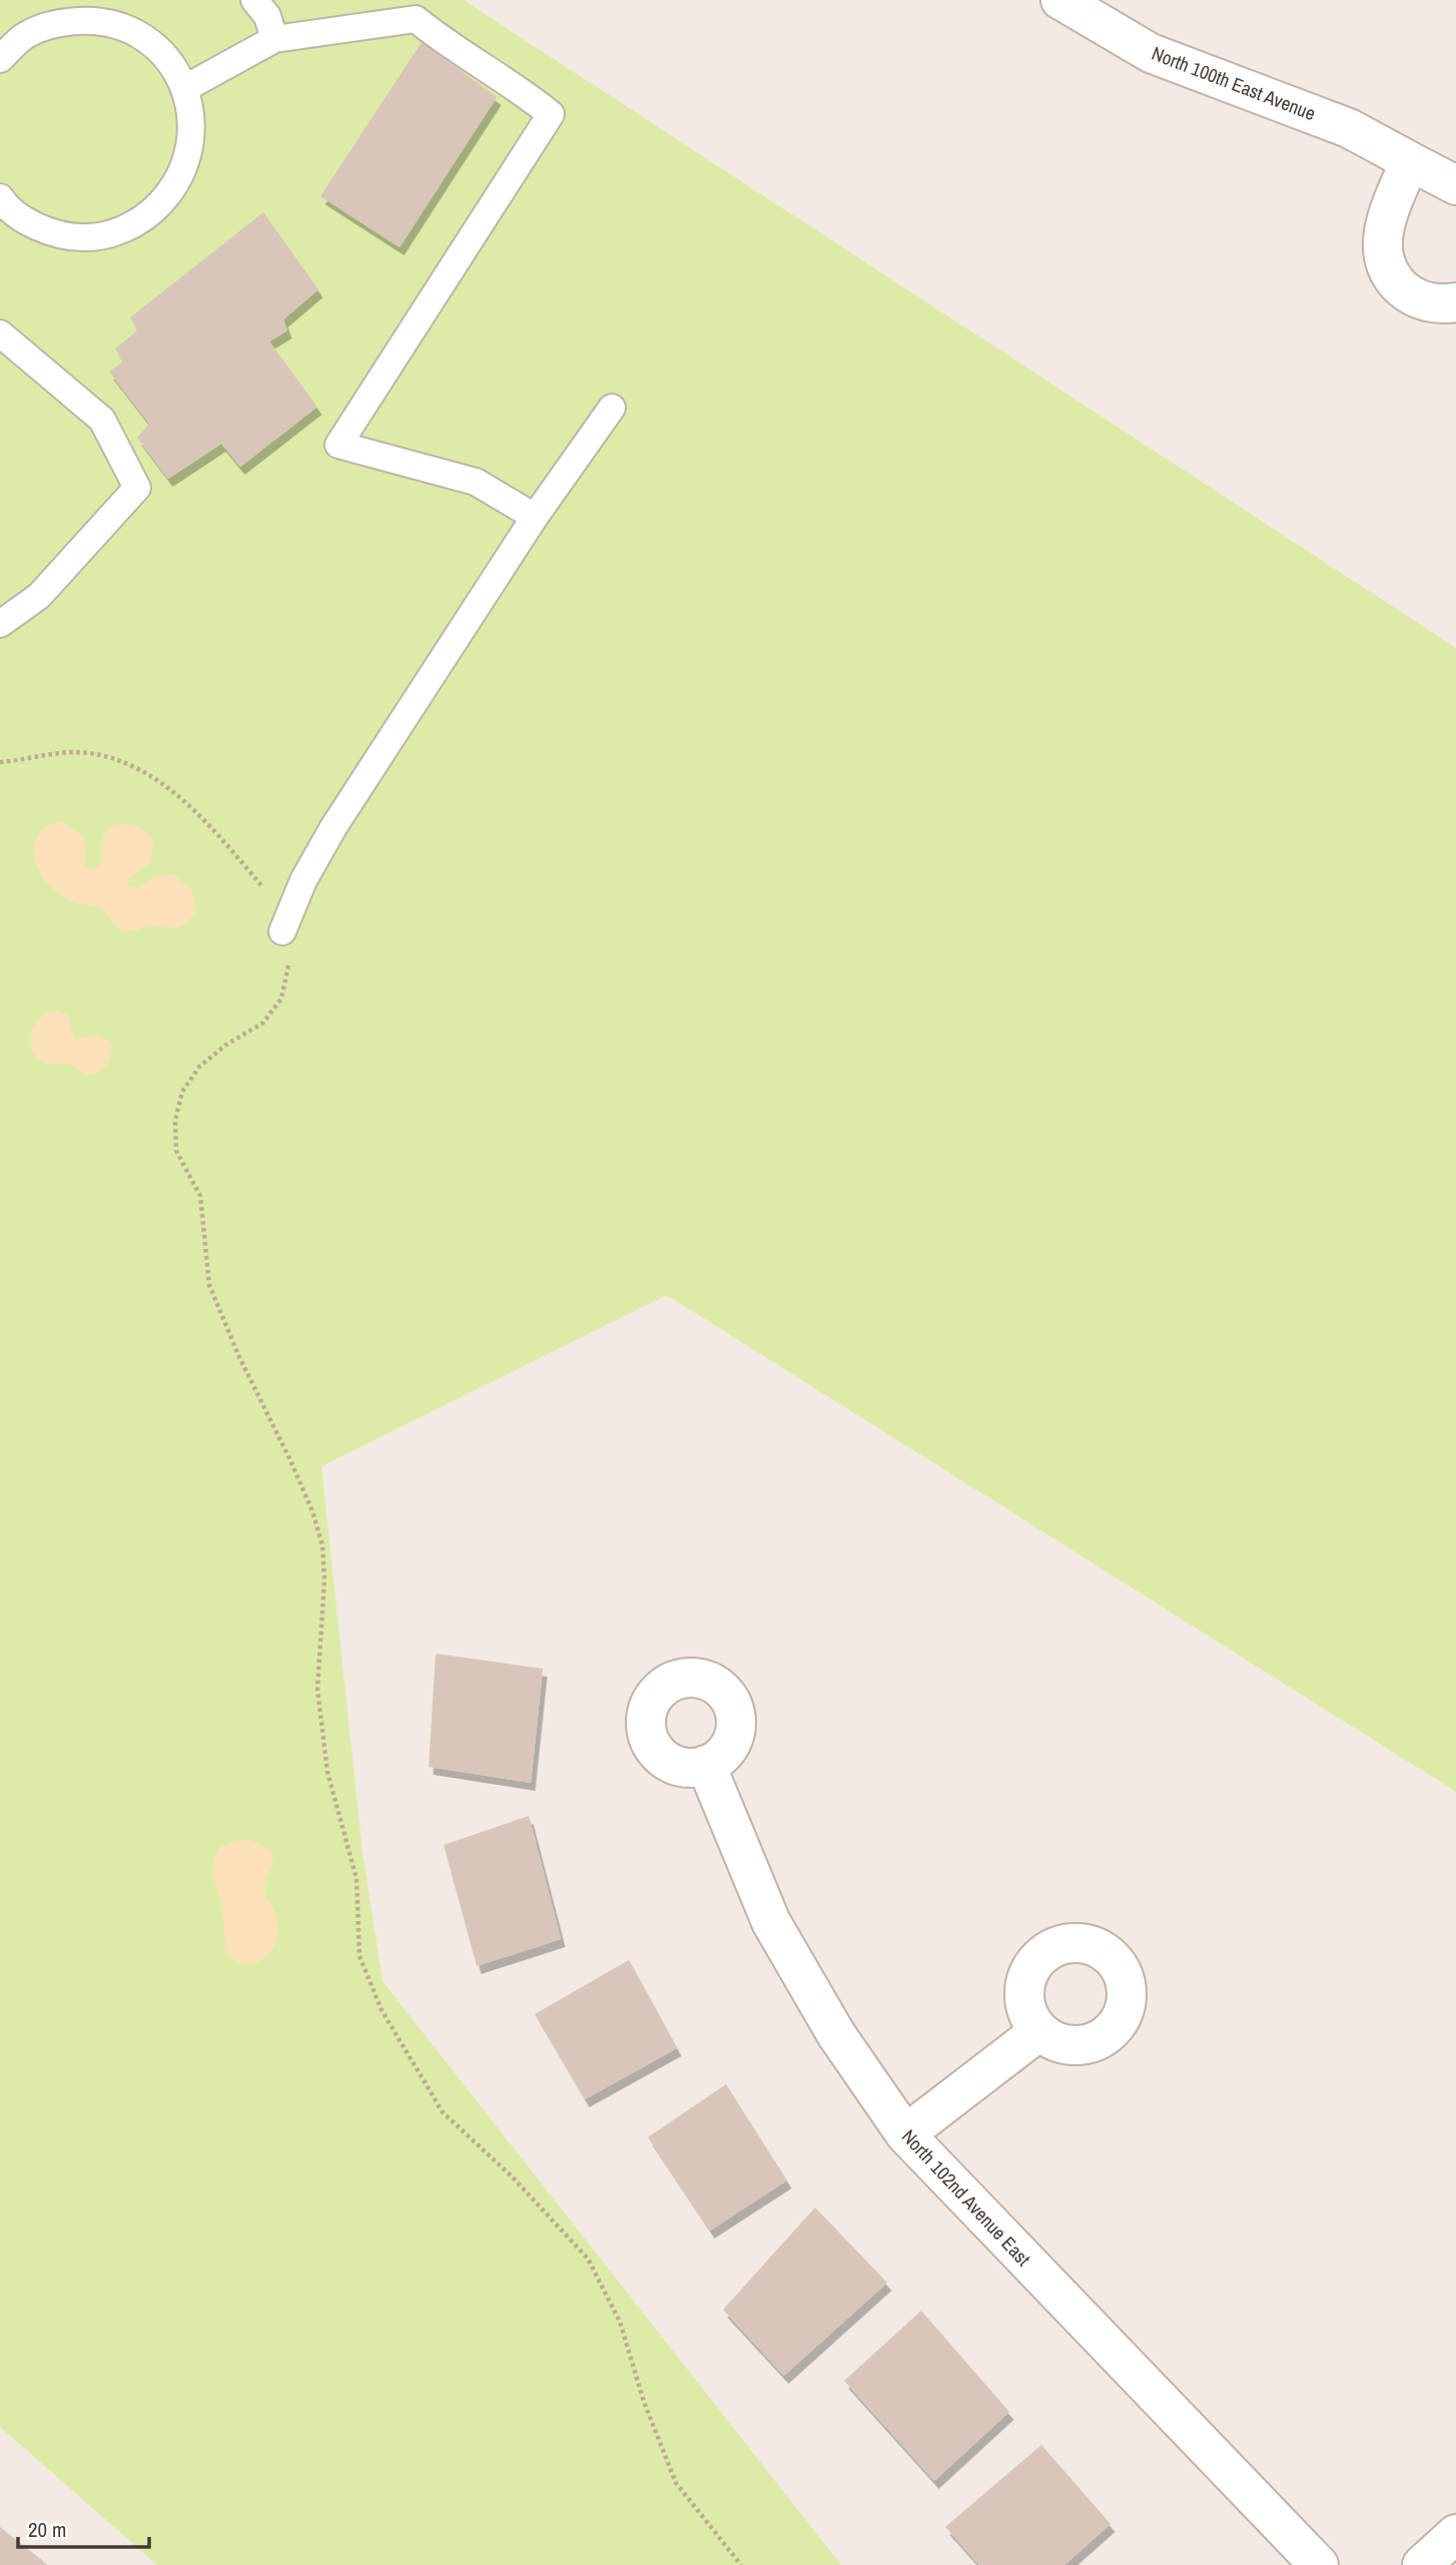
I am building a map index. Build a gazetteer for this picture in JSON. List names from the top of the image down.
{
  "streets": {
    "street": ["North 100th East Avenue", "North 102nd Avenue East"]
  },
  "scale_bar": "20 m"
}
